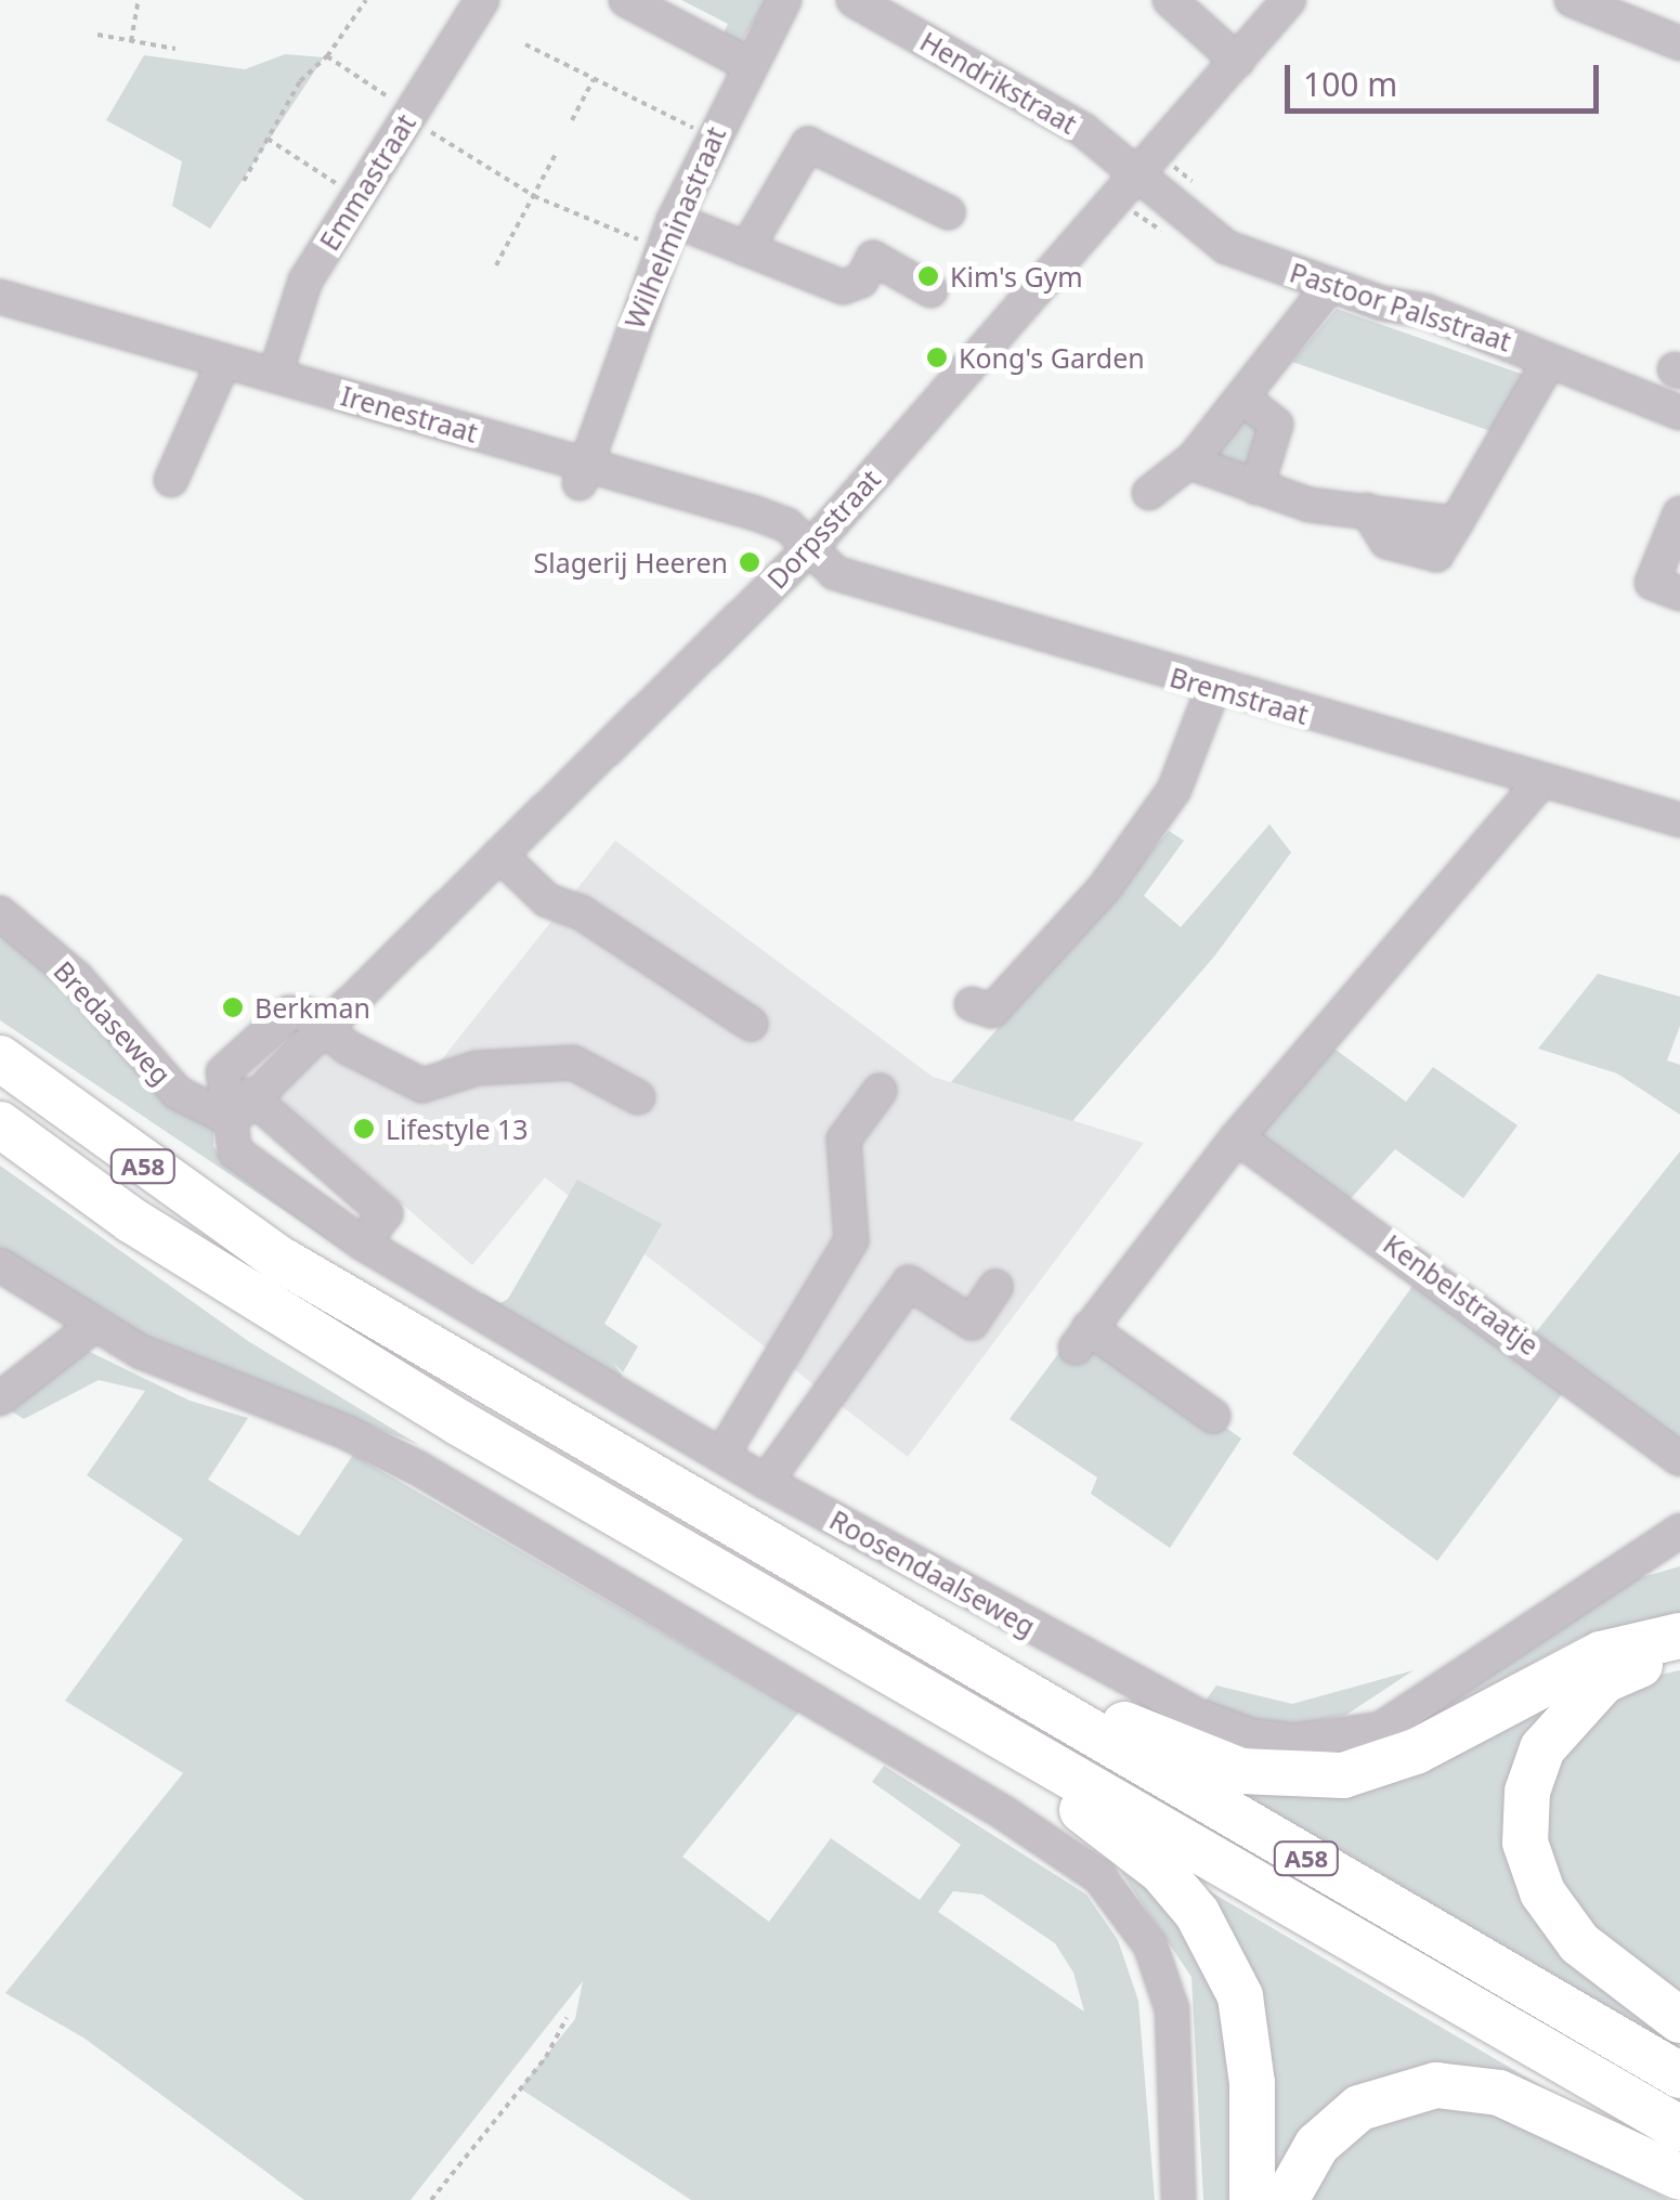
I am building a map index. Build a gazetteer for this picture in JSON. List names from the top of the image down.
{
  "streets": {
    "highway": ["A58"],
    "street": [
      "Hendrikstraat",
      "Emmastraat",
      "Wilhelminastraat",
      "Pastoor Palsstraat",
      "Irenestraat",
      "Dorpsstraat",
      "Bremstraat",
      "Bredaseweg",
      "Kenbelstraatje",
      "Roosendaalseweg"
    ]
  },
  "crossings": [
    ["Hendrikstraat", "Pastoor Palsstraat"],
    ["Hendrikstraat", "Dorpsstraat"],
    ["Emmastraat", "Irenestraat"],
    ["Wilhelminastraat", "Irenestraat"],
    ["Pastoor Palsstraat", "Dorpsstraat"],
    ["Irenestraat", "Dorpsstraat"],
    ["Irenestraat", "Bremstraat"],
    ["Dorpsstraat", "Bremstraat"],
    ["Bredaseweg", "Roosendaalseweg"]
  ],
  "places": [
    "Kim's Gym",
    "Kong's Garden",
    "Slagerij Heeren",
    "Berkman",
    "Lifestyle 13"
  ],
  "scale_bar": "100 m"
}
